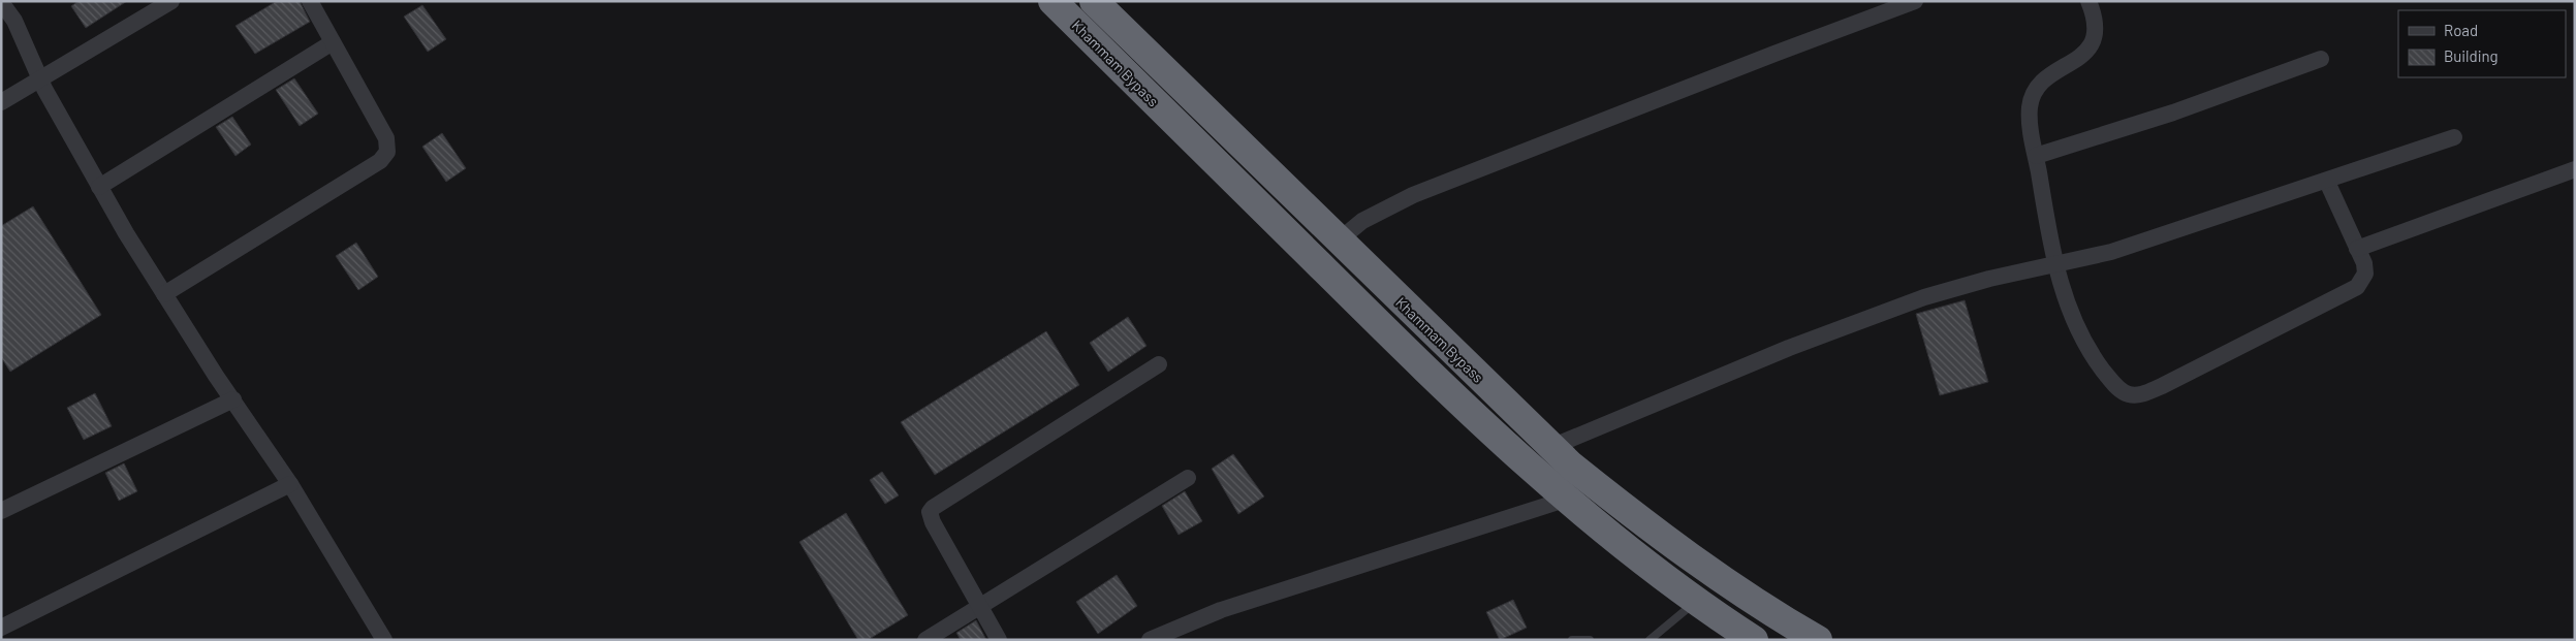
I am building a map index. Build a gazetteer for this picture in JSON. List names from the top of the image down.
{
  "streets": {
    "highway": ["Khammam Bypass"]
  },
  "legend": ["Road", "Building"]
}
